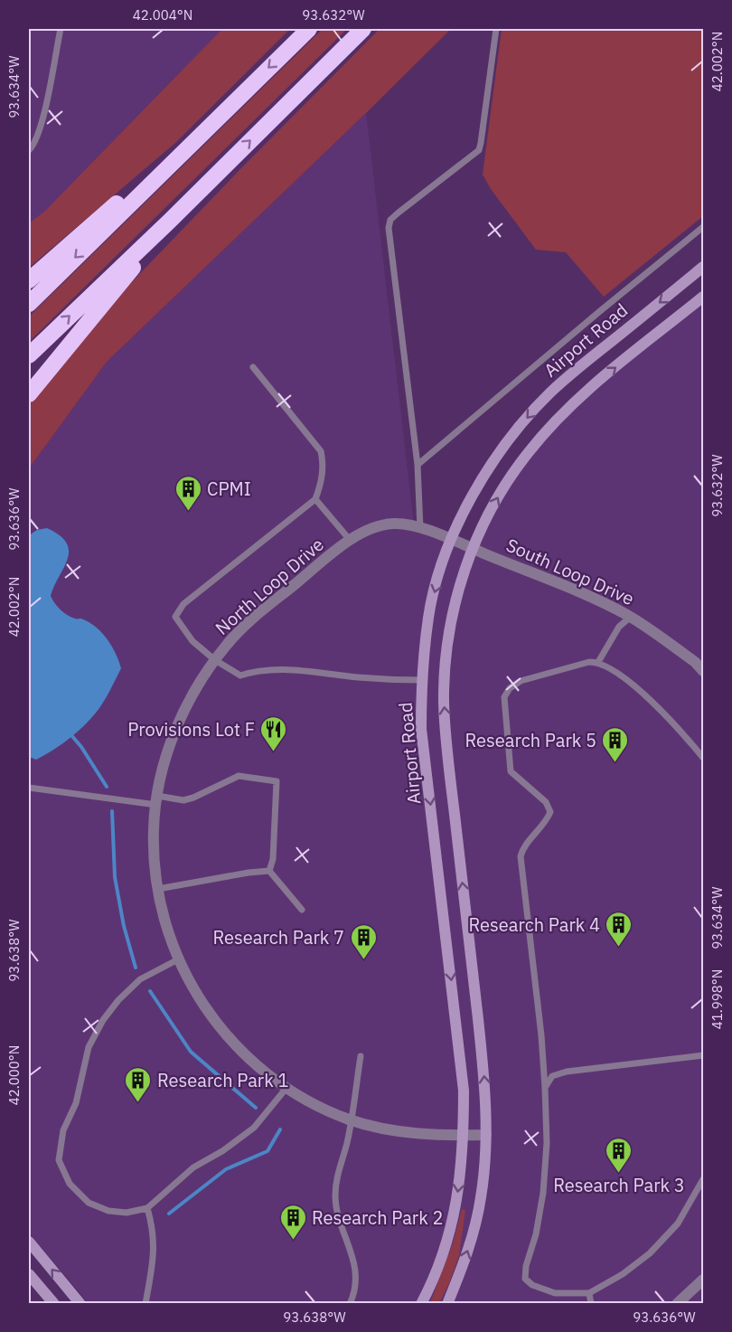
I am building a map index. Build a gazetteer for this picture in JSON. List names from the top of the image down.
{
  "streets": {
    "main road": ["Airport Road"],
    "street": ["South Loop Drive", "North Loop Drive"]
  },
  "crossings": [
    ["Airport Road", "South Loop Drive"],
    ["Airport Road", "North Loop Drive"],
    ["South Loop Drive", "North Loop Drive"]
  ],
  "places": {
    "building": [
      "CPMI",
      "Research Park 5",
      "Research Park 4",
      "Research Park 7",
      "Research Park 1",
      "Research Park 3",
      "Research Park 2"
    ],
    "restaurant": ["Provisions Lot F"]
  },
  "coordinates": [
    "42.004°N",
    "93.632°W",
    "42.002°N",
    "93.634°W",
    "93.636°W",
    "93.638°W",
    "41.998°N",
    "42.000°N"
  ]
}
